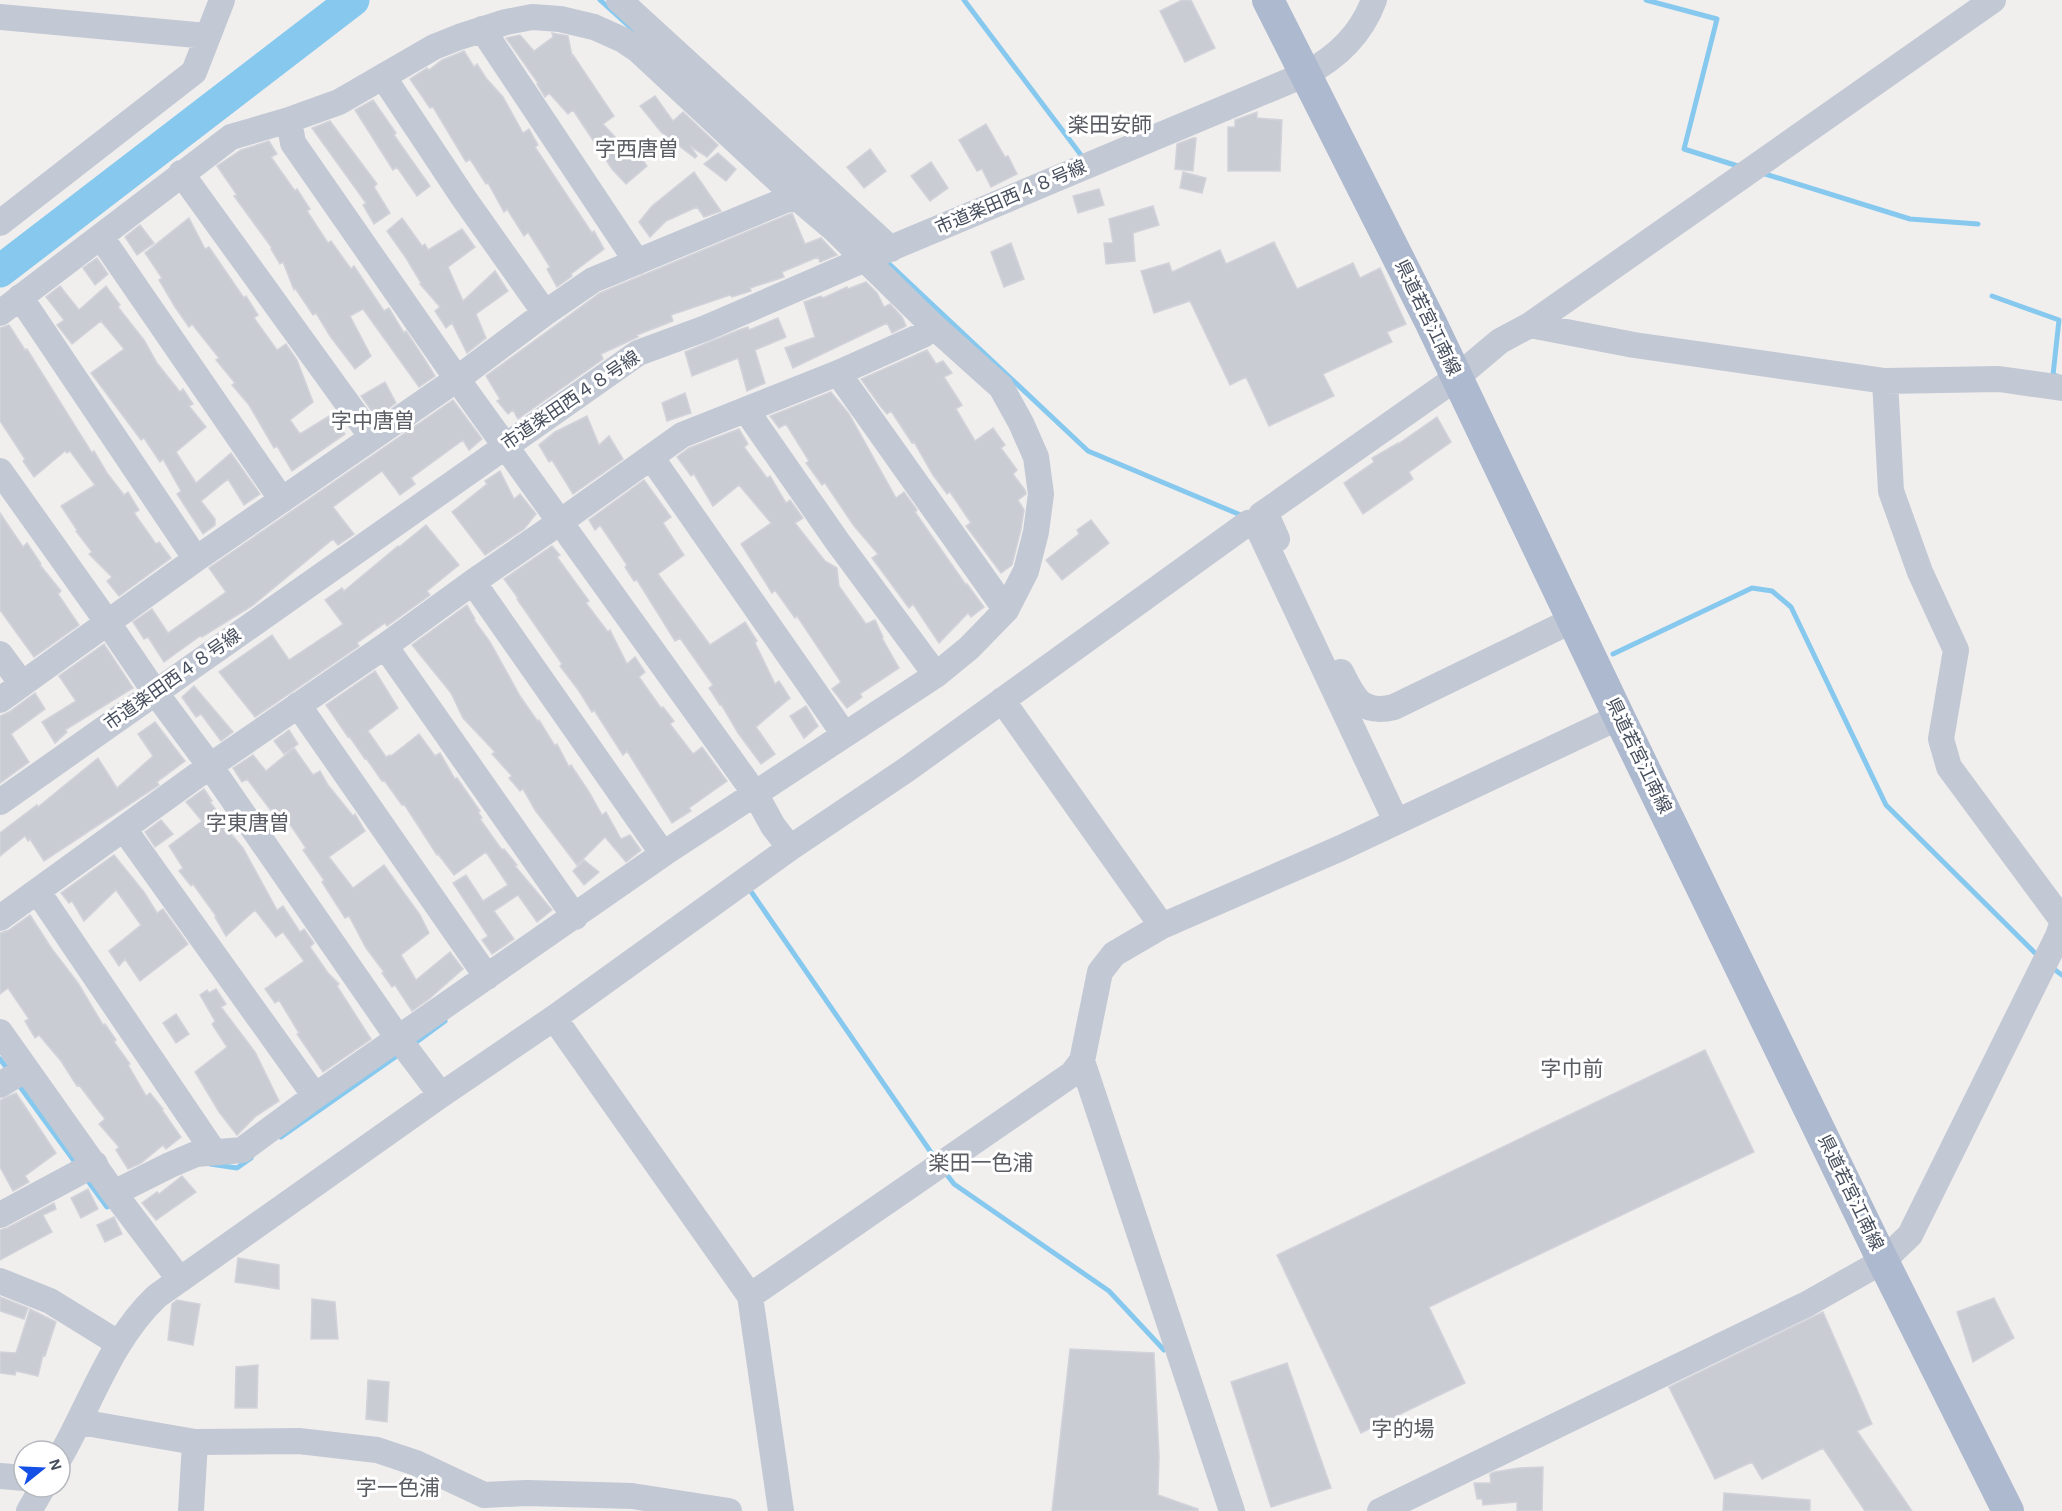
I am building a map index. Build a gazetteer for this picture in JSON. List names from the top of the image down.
{
  "streets": {
    "main road": ["県道若宮江南線"],
    "street": ["市道楽田西４８号線"]
  },
  "crossings": [
    ["市道楽田西４８号線", "県道若宮江南線"]
  ],
  "districts": [
    "楽田安師",
    "字西唐曽",
    "字中唐曽",
    "字東唐曽",
    "字巾前",
    "楽田一色浦",
    "字的場",
    "字一色浦"
  ],
  "north": "right"
}
